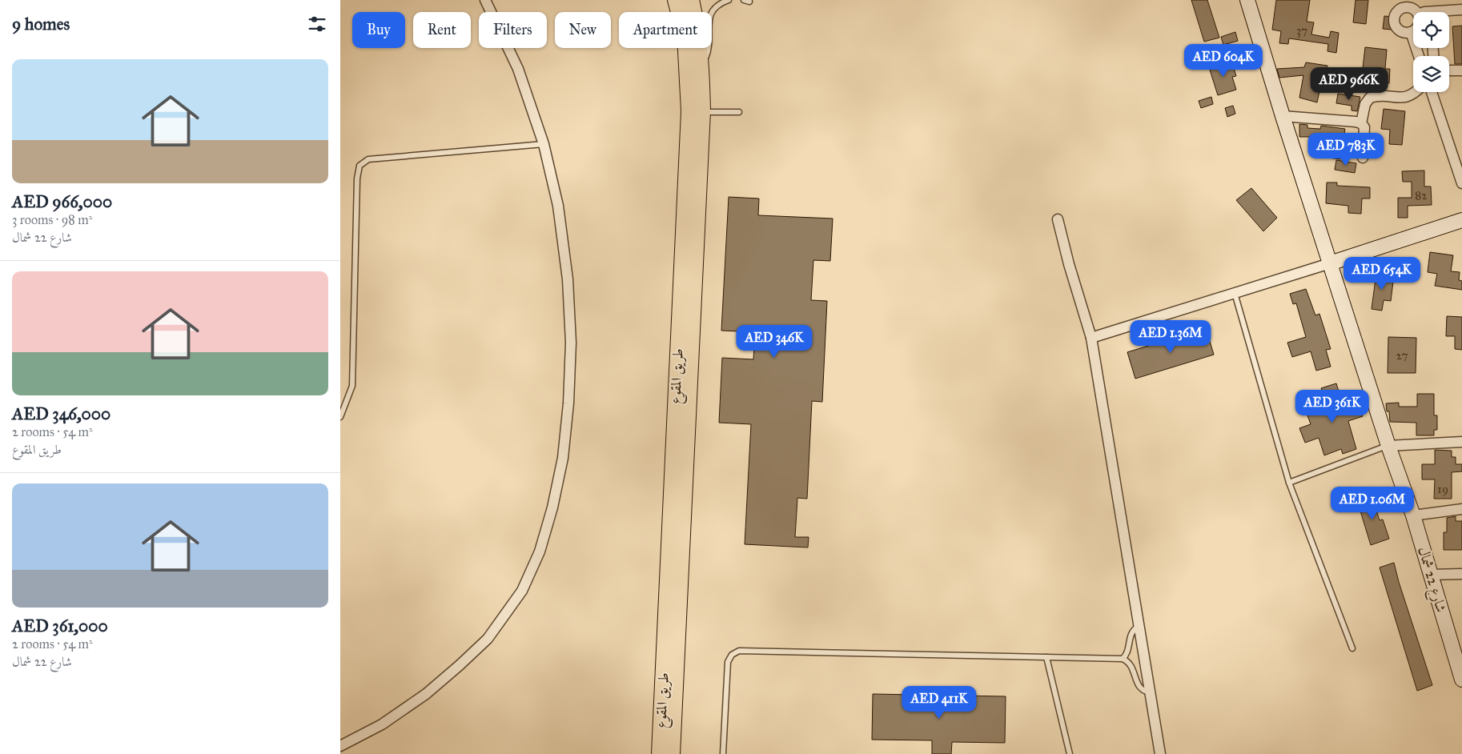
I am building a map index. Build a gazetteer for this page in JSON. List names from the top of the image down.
{
  "streets": {
    "main road": ["طريق المقوع"],
    "street": ["شارع 22 شمال"]
  },
  "house_numbers": [
    "37",
    "82",
    "27",
    "19"
  ],
  "page": {
    "heading": "9 homes",
    "chip": [
      "Buy",
      "Rent",
      "Filters",
      "New",
      "Apartment"
    ],
    "price": [
      "AED 604K",
      "AED 966K",
      "AED 783K",
      "AED 654K",
      "AED 1.36M",
      "AED 346K",
      "AED 361K",
      "AED 1.06M",
      "AED 411K"
    ],
    "list": [
      {
        "name": "AED 966,000",
        "note": "3 rooms · 98 m² · شارع 22 شمال"
      },
      {
        "name": "AED 346,000",
        "note": "2 rooms · 54 m² · طريق المقوع"
      },
      {
        "name": "AED 361,000",
        "note": "2 rooms · 54 m² · شارع 22 شمال"
      }
    ]
  }
}
